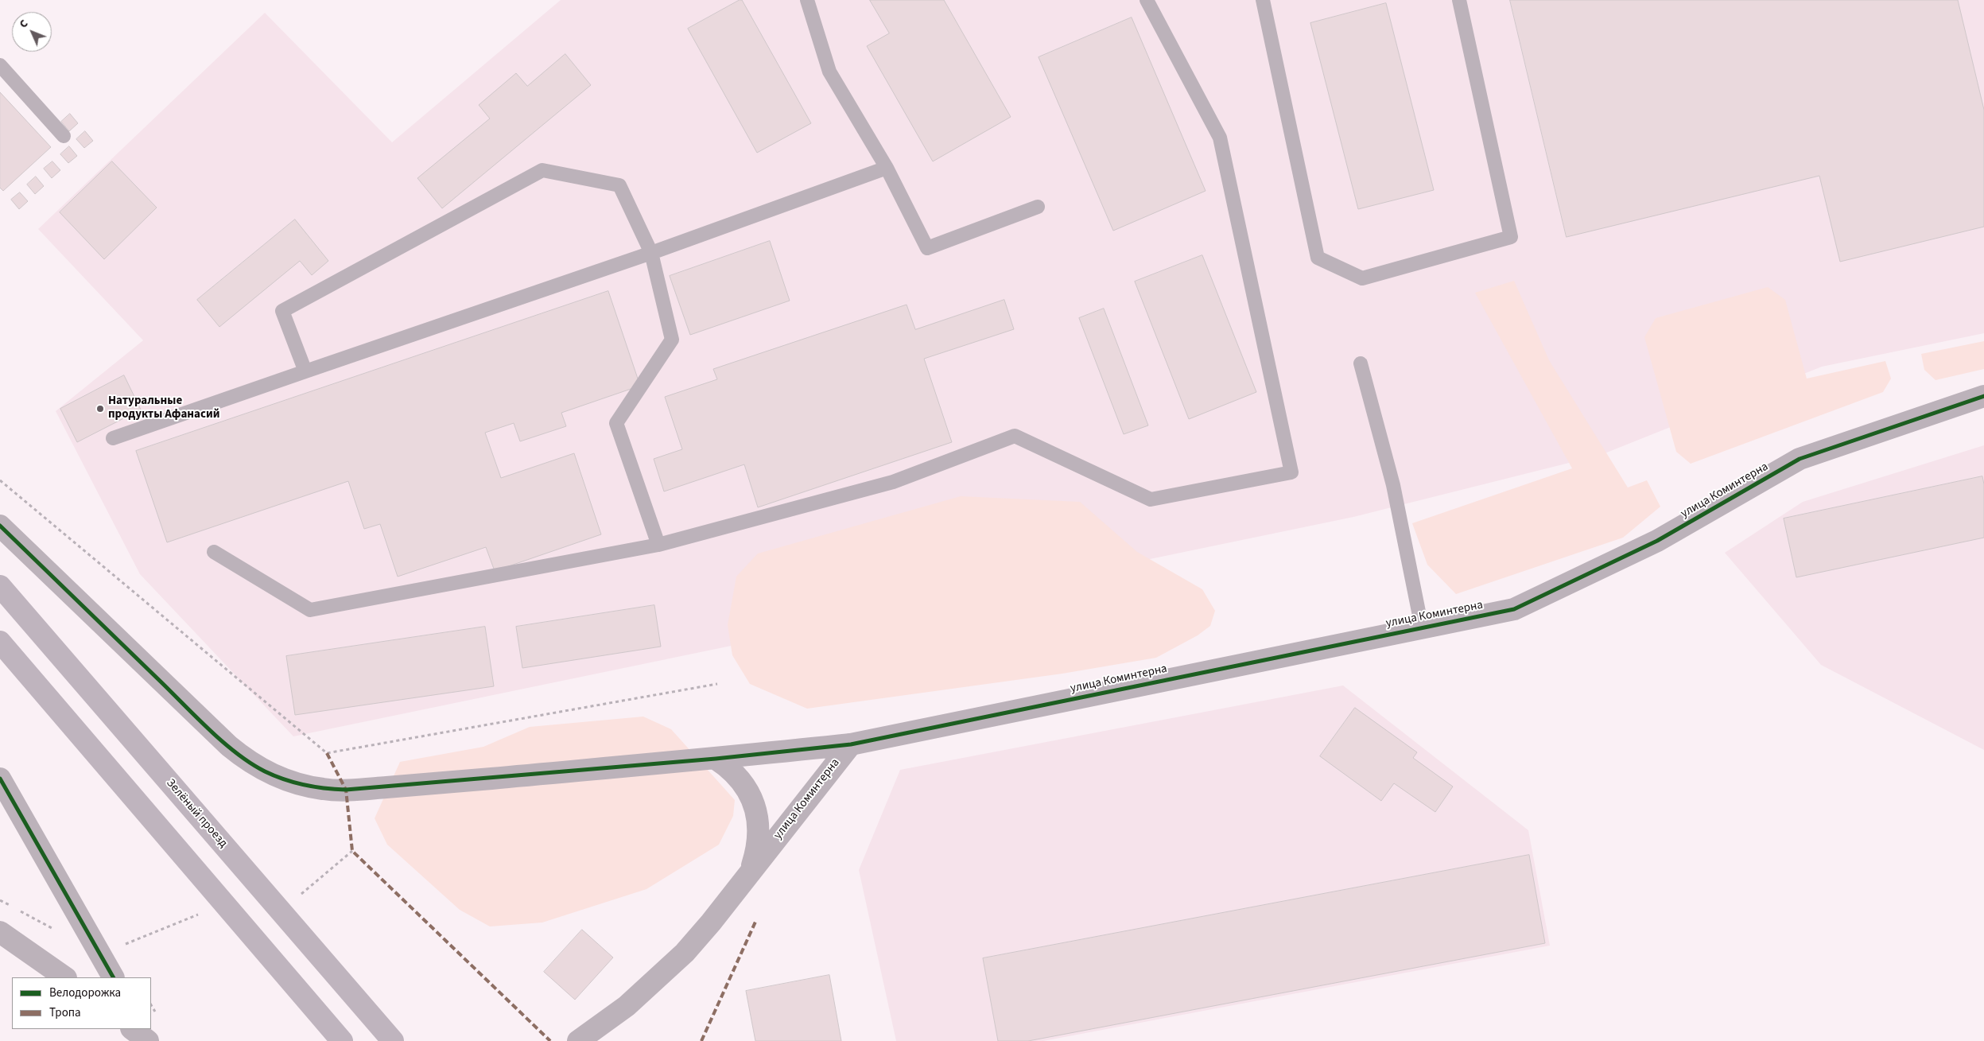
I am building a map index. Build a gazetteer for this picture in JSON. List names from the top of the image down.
{
  "streets": {
    "main road": ["Зелёный проезд"],
    "street": ["улица Коминтерна"]
  },
  "places": ["Натуральные продукты Афанасий"],
  "legend": ["Велодорожка", "Тропа"],
  "north": "top left"
}
